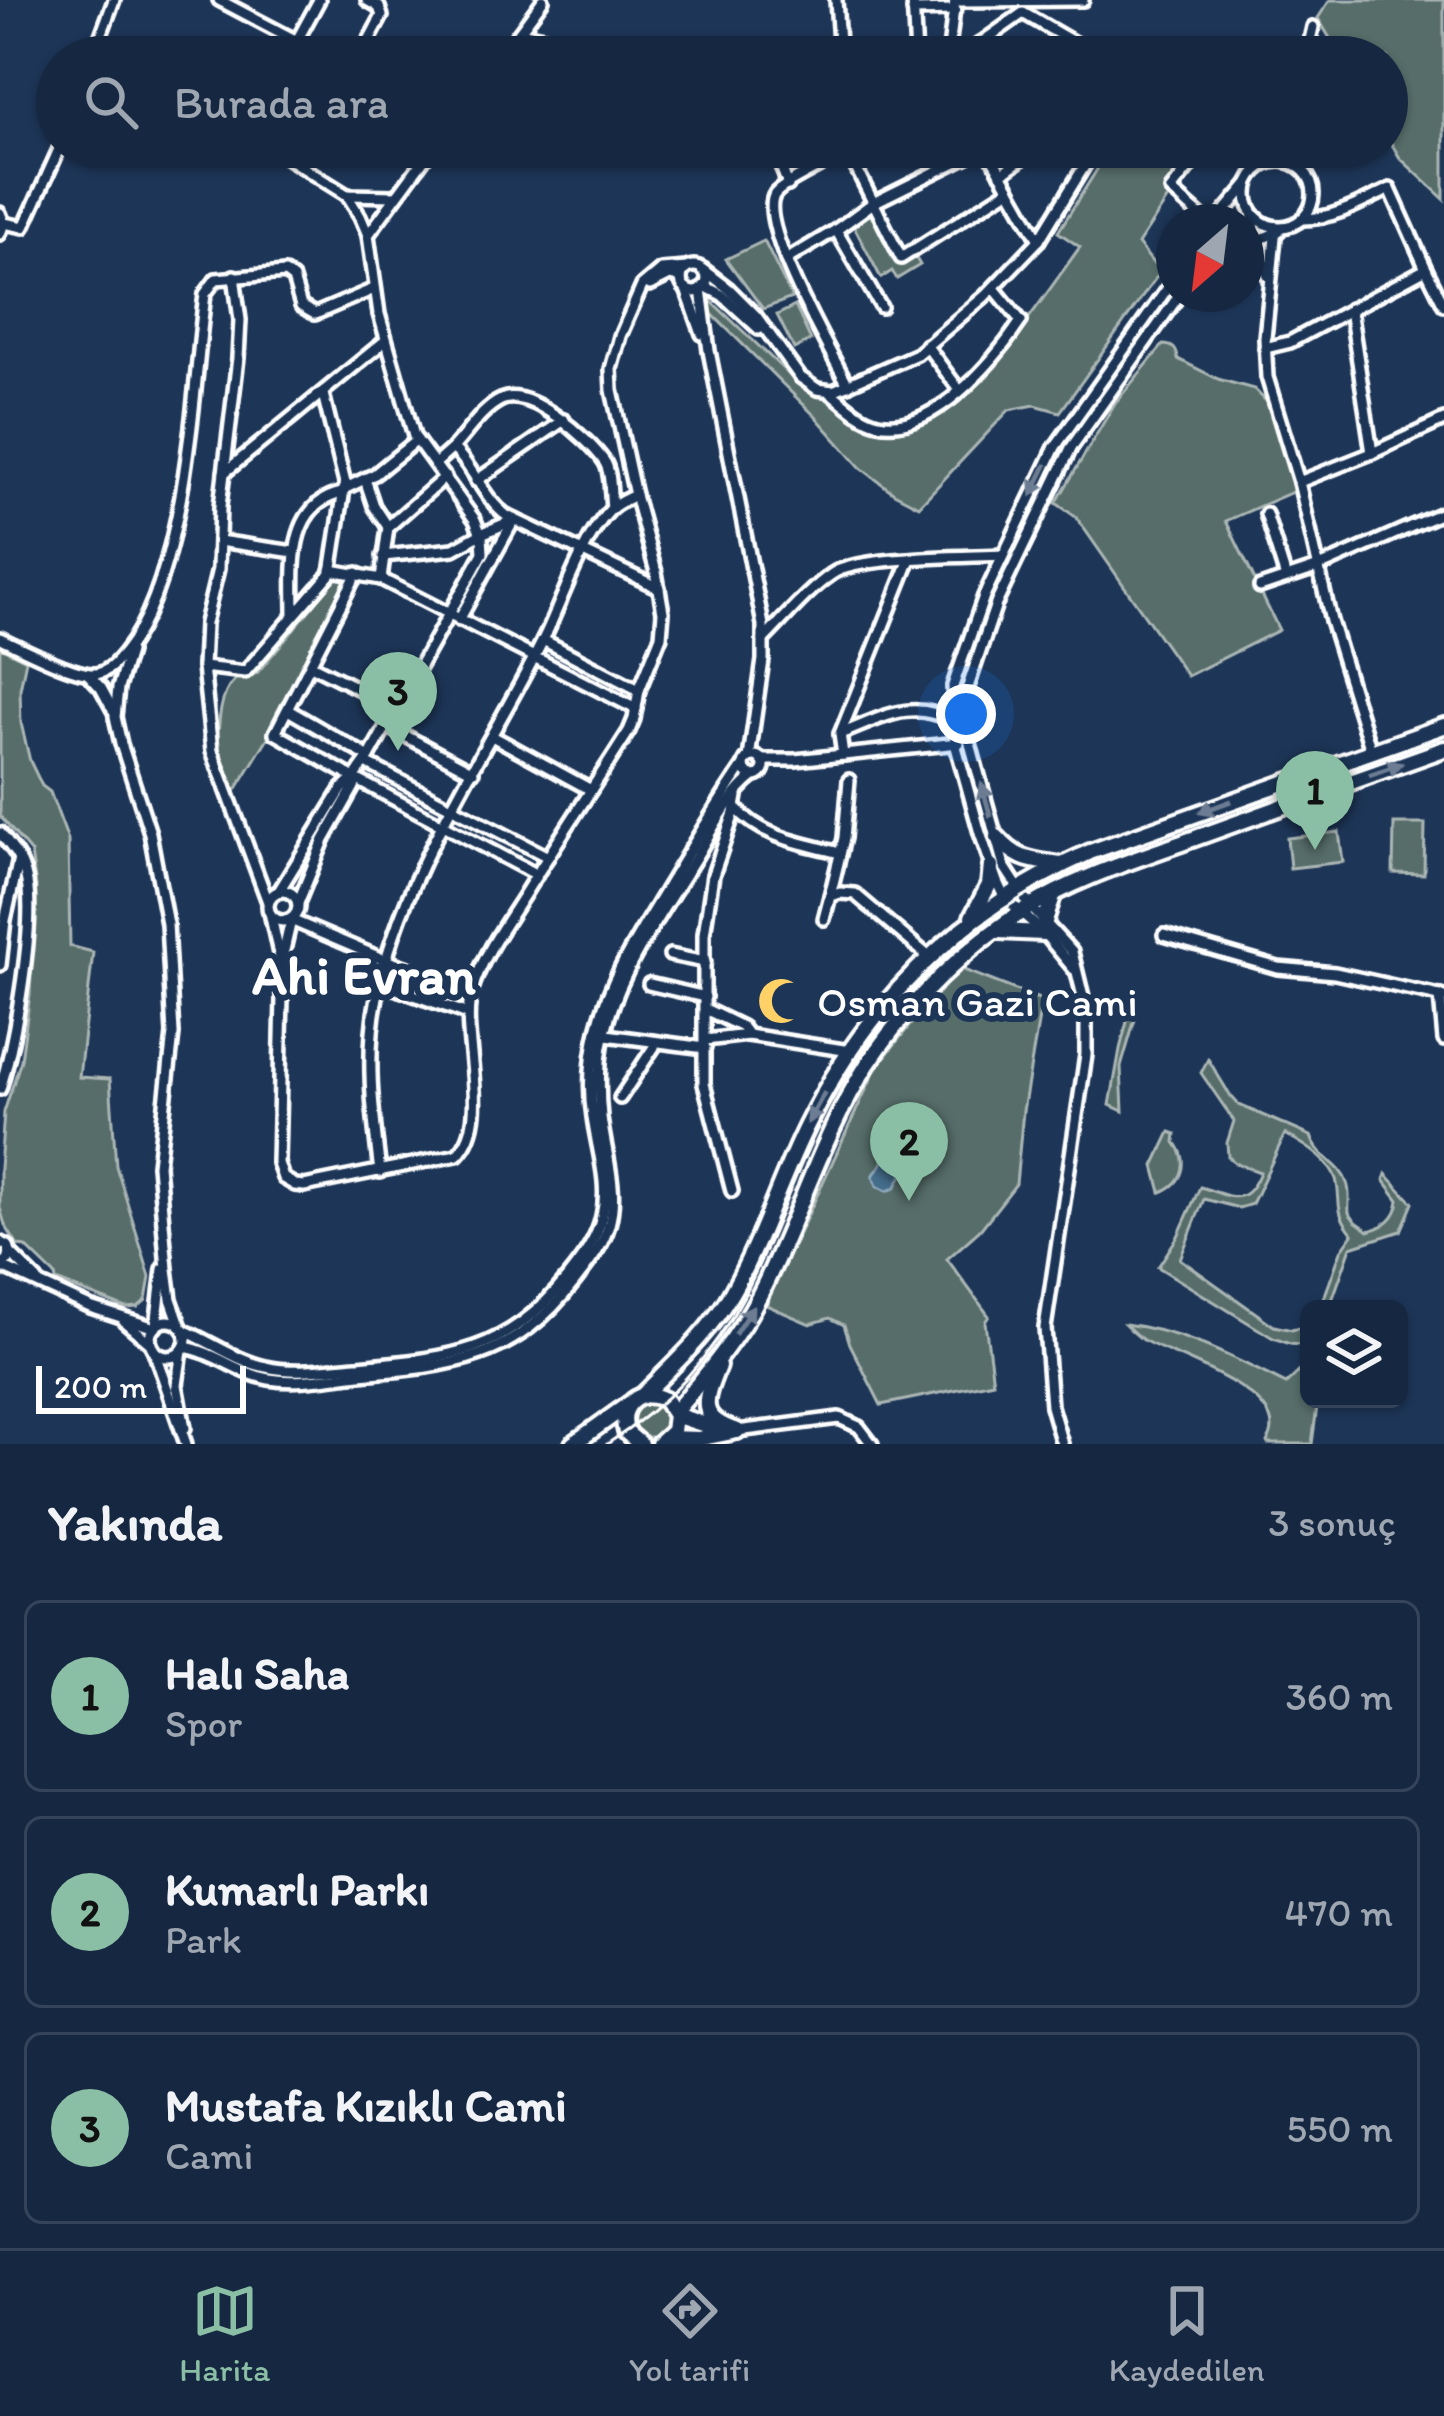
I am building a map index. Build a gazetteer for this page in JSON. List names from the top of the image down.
{
  "districts": ["Ahi Evran"],
  "places": {
    "mosque": ["Osman Gazi Cami"]
  },
  "scale_bar": "200 m",
  "north": "bottom left",
  "page": {
    "search": "Burada ara",
    "pins": ["3", "1", "2"],
    "scale": "200 m",
    "heading": ["Yakında", "3 sonuç"],
    "list": [
      {
        "mark": "1",
        "name": "Halı Saha",
        "note": "Spor",
        "value": "360 m"
      },
      {
        "mark": "2",
        "name": "Kumarlı Parkı",
        "note": "Park",
        "value": "470 m"
      },
      {
        "mark": "3",
        "name": "Mustafa Kızıklı Cami",
        "note": "Cami",
        "value": "550 m"
      }
    ],
    "nav": ["Harita", "Yol tarifi", "Kaydedilen"]
  }
}
